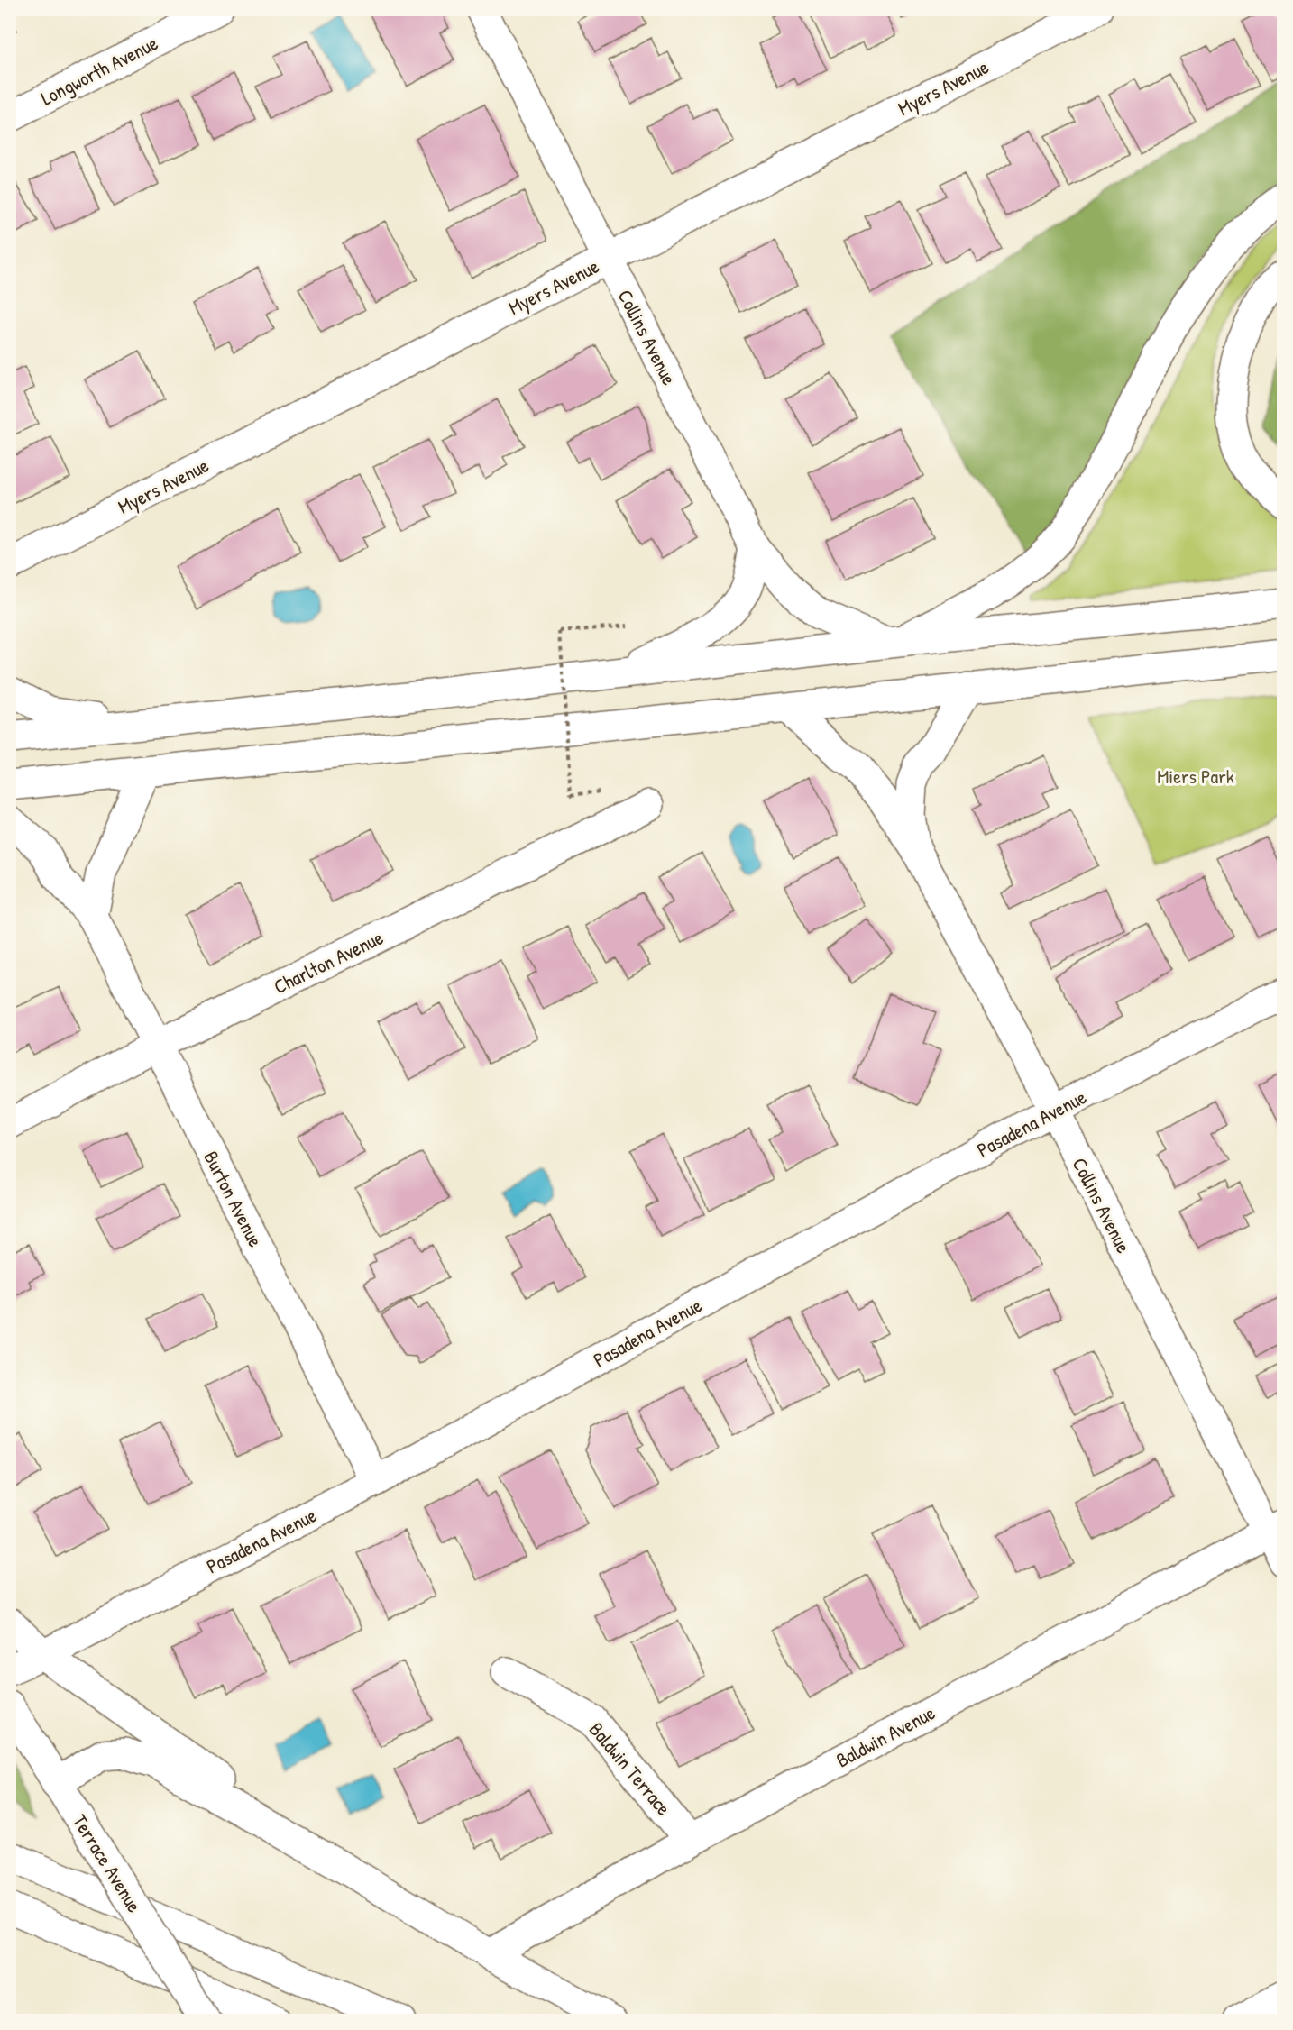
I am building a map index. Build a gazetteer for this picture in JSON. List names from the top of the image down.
{
  "streets": {
    "main road": [
      "Longworth Avenue",
      "Myers Avenue",
      "Collins Avenue",
      "Charlton Avenue",
      "Pasadena Avenue",
      "Burton Avenue",
      "Baldwin Avenue",
      "Baldwin Terrace",
      "Terrace Avenue"
    ]
  },
  "crossings": [
    ["Myers Avenue", "Collins Avenue"],
    ["Collins Avenue", "Pasadena Avenue"],
    ["Collins Avenue", "Baldwin Avenue"],
    ["Charlton Avenue", "Burton Avenue"],
    ["Pasadena Avenue", "Burton Avenue"],
    ["Baldwin Avenue", "Baldwin Terrace"]
  ],
  "parks": ["Miers Park"]
}
